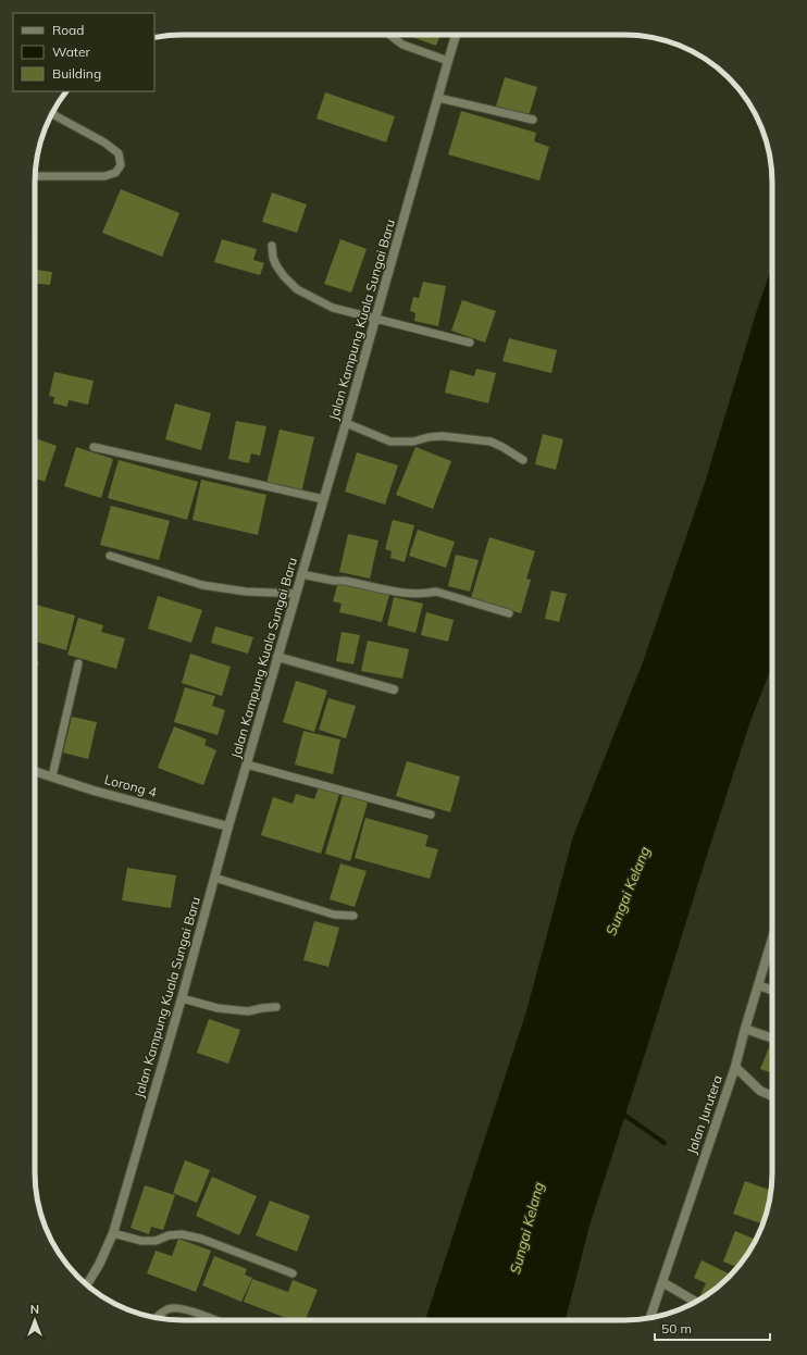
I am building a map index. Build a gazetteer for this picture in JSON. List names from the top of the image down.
{
  "streets": {
    "street": ["Jalan Kampung Kuala Sungai Baru", "Lorong 4", "Jalan Jurutera"]
  },
  "crossings": [
    ["Jalan Kampung Kuala Sungai Baru", "Lorong 4"]
  ],
  "water": ["Sungai Kelang"],
  "legend": ["Road", "Water", "Building"],
  "scale_bar": "50 m",
  "north": "top"
}
